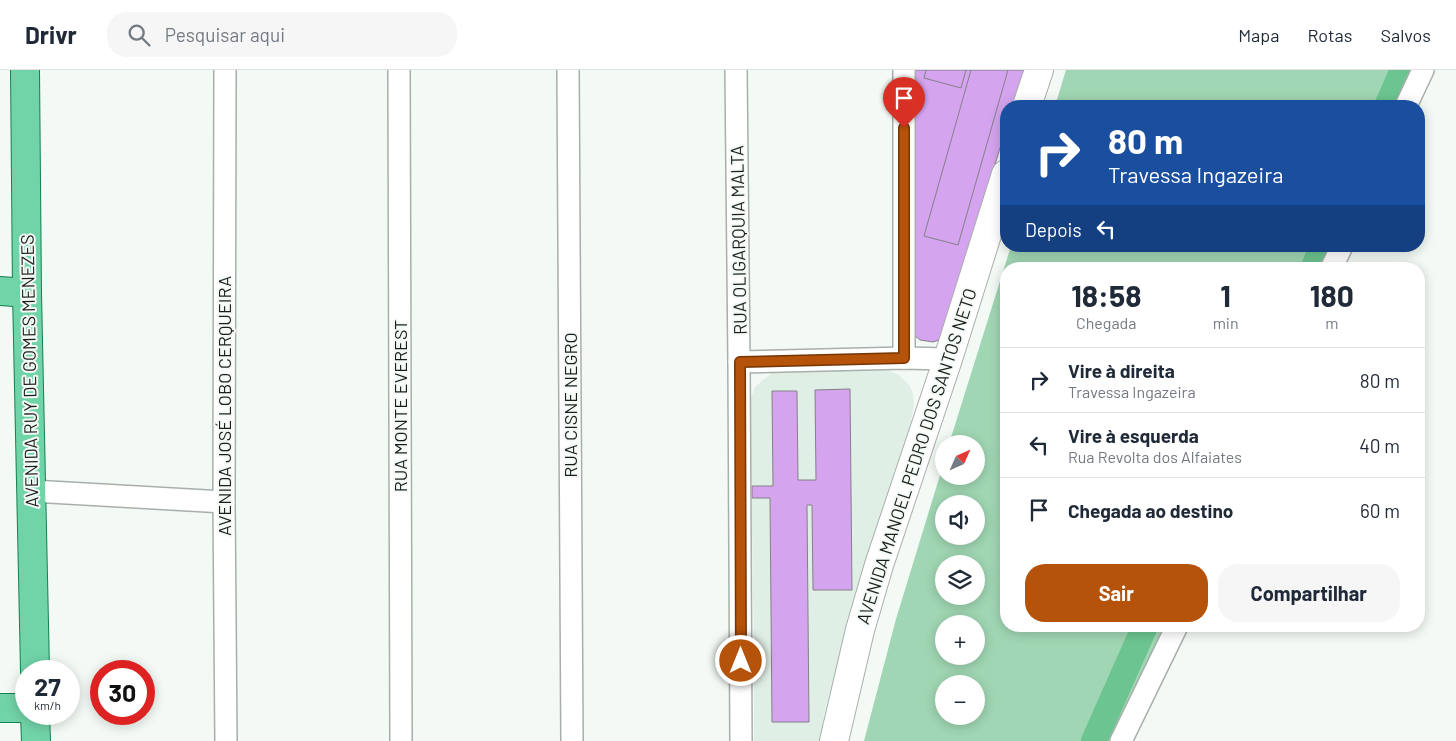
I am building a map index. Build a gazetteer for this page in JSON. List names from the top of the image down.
{
  "streets": {
    "main road": ["AVENIDA RUY DE GOMES MENEZES"],
    "street": [
      "RUA OLIGARQUIA MALTA",
      "RUA CISNE NEGRO",
      "AVENIDA JOSÉ LOBO CERQUEIRA",
      "RUA MONTE EVEREST",
      "AVENIDA MANOEL PEDRO DOS SANTOS NETO"
    ]
  },
  "north": "top right",
  "page": {
    "header": "Drivr",
    "search": "Pesquisar aqui",
    "nav": ["Mapa", "Rotas", "Salvos"],
    "turn": ["80 m", "Travessa Ingazeira"],
    "then": "Depois",
    "eta": [
      "18:58",
      "Chegada",
      "1",
      "min",
      "180",
      "m"
    ],
    "list": [
      {
        "name": "Vire à direita",
        "note": "Travessa Ingazeira",
        "value": "80 m"
      },
      {
        "name": "Vire à esquerda",
        "note": "Rua Revolta dos Alfaiates",
        "value": "40 m"
      },
      {
        "name": "Chegada ao destino",
        "value": "60 m"
      }
    ],
    "map_buttons": ["+", "−"],
    "buttons": ["Sair", "Compartilhar"],
    "speed": "27 km/h",
    "limit": "30"
  }
}
